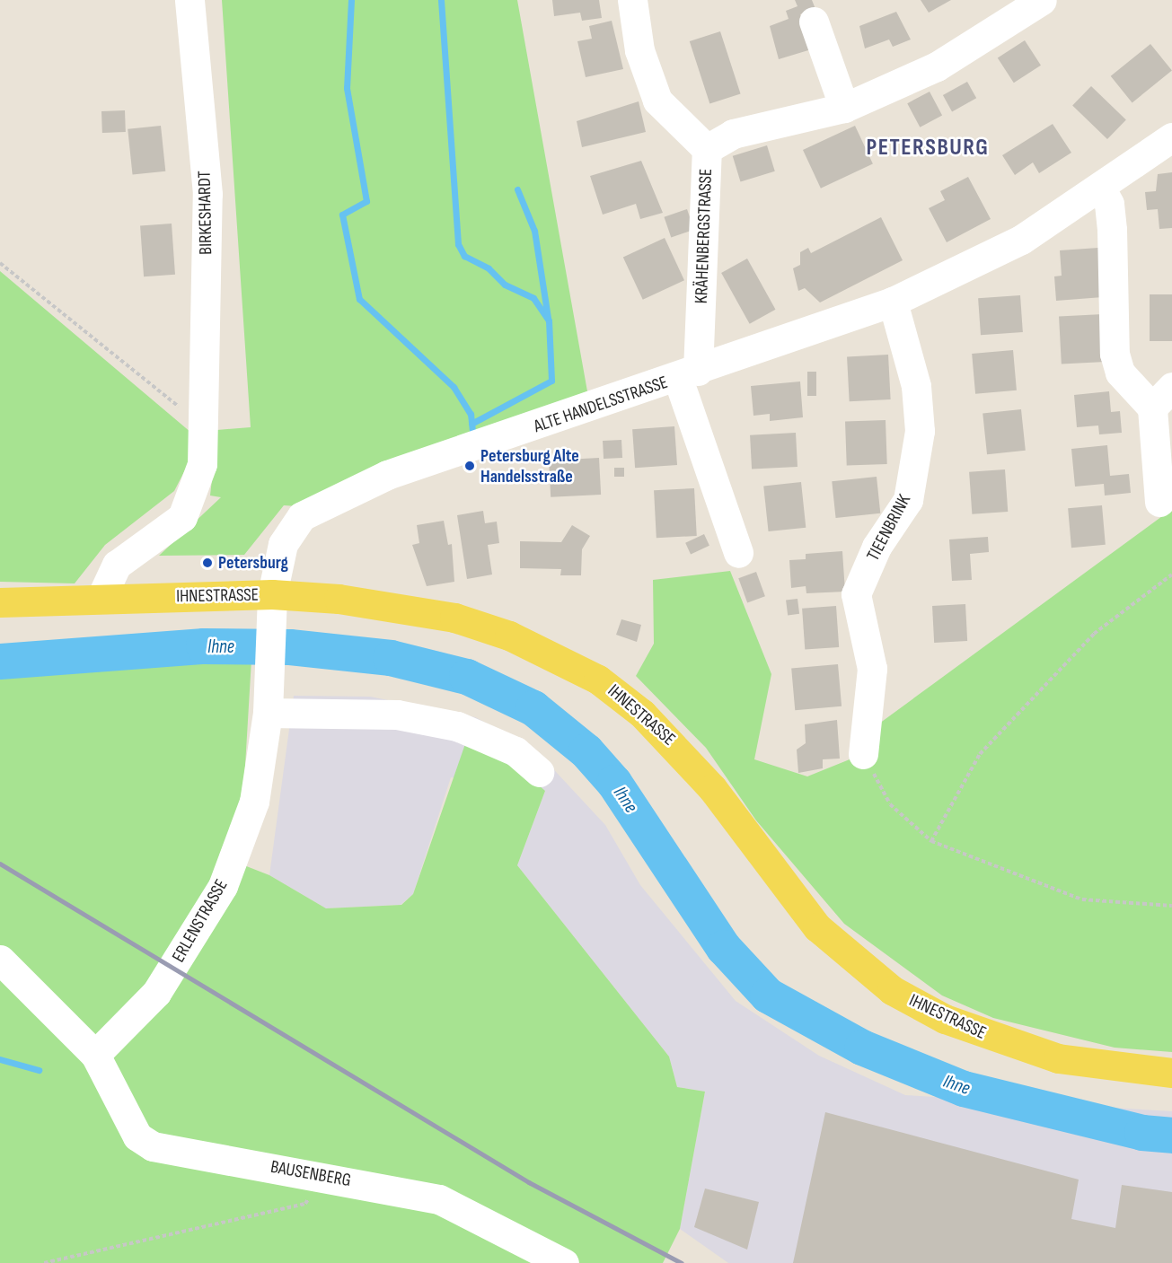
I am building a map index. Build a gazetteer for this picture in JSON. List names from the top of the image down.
{
  "streets": {
    "main road": ["IHNESTRASSE"],
    "street": [
      "BIRKESHARDT",
      "KRÄHENBERGSTRASSE",
      "ALTE HANDELSSTRASSE",
      "TIEENBRINK",
      "ERLENSTRASSE",
      "BAUSENBERG"
    ]
  },
  "crossings": [
    ["BIRKESHARDT", "IHNESTRASSE"],
    ["KRÄHENBERGSTRASSE", "ALTE HANDELSSTRASSE"],
    ["ALTE HANDELSSTRASSE", "TIEENBRINK"],
    ["ALTE HANDELSSTRASSE", "IHNESTRASSE"],
    ["ALTE HANDELSSTRASSE", "ERLENSTRASSE"],
    ["IHNESTRASSE", "ERLENSTRASSE"],
    ["ERLENSTRASSE", "BAUSENBERG"]
  ],
  "districts": ["PETERSBURG"],
  "water": ["Ihne"],
  "places": ["Petersburg Alte Handelsstraße", "Petersburg"]
}
